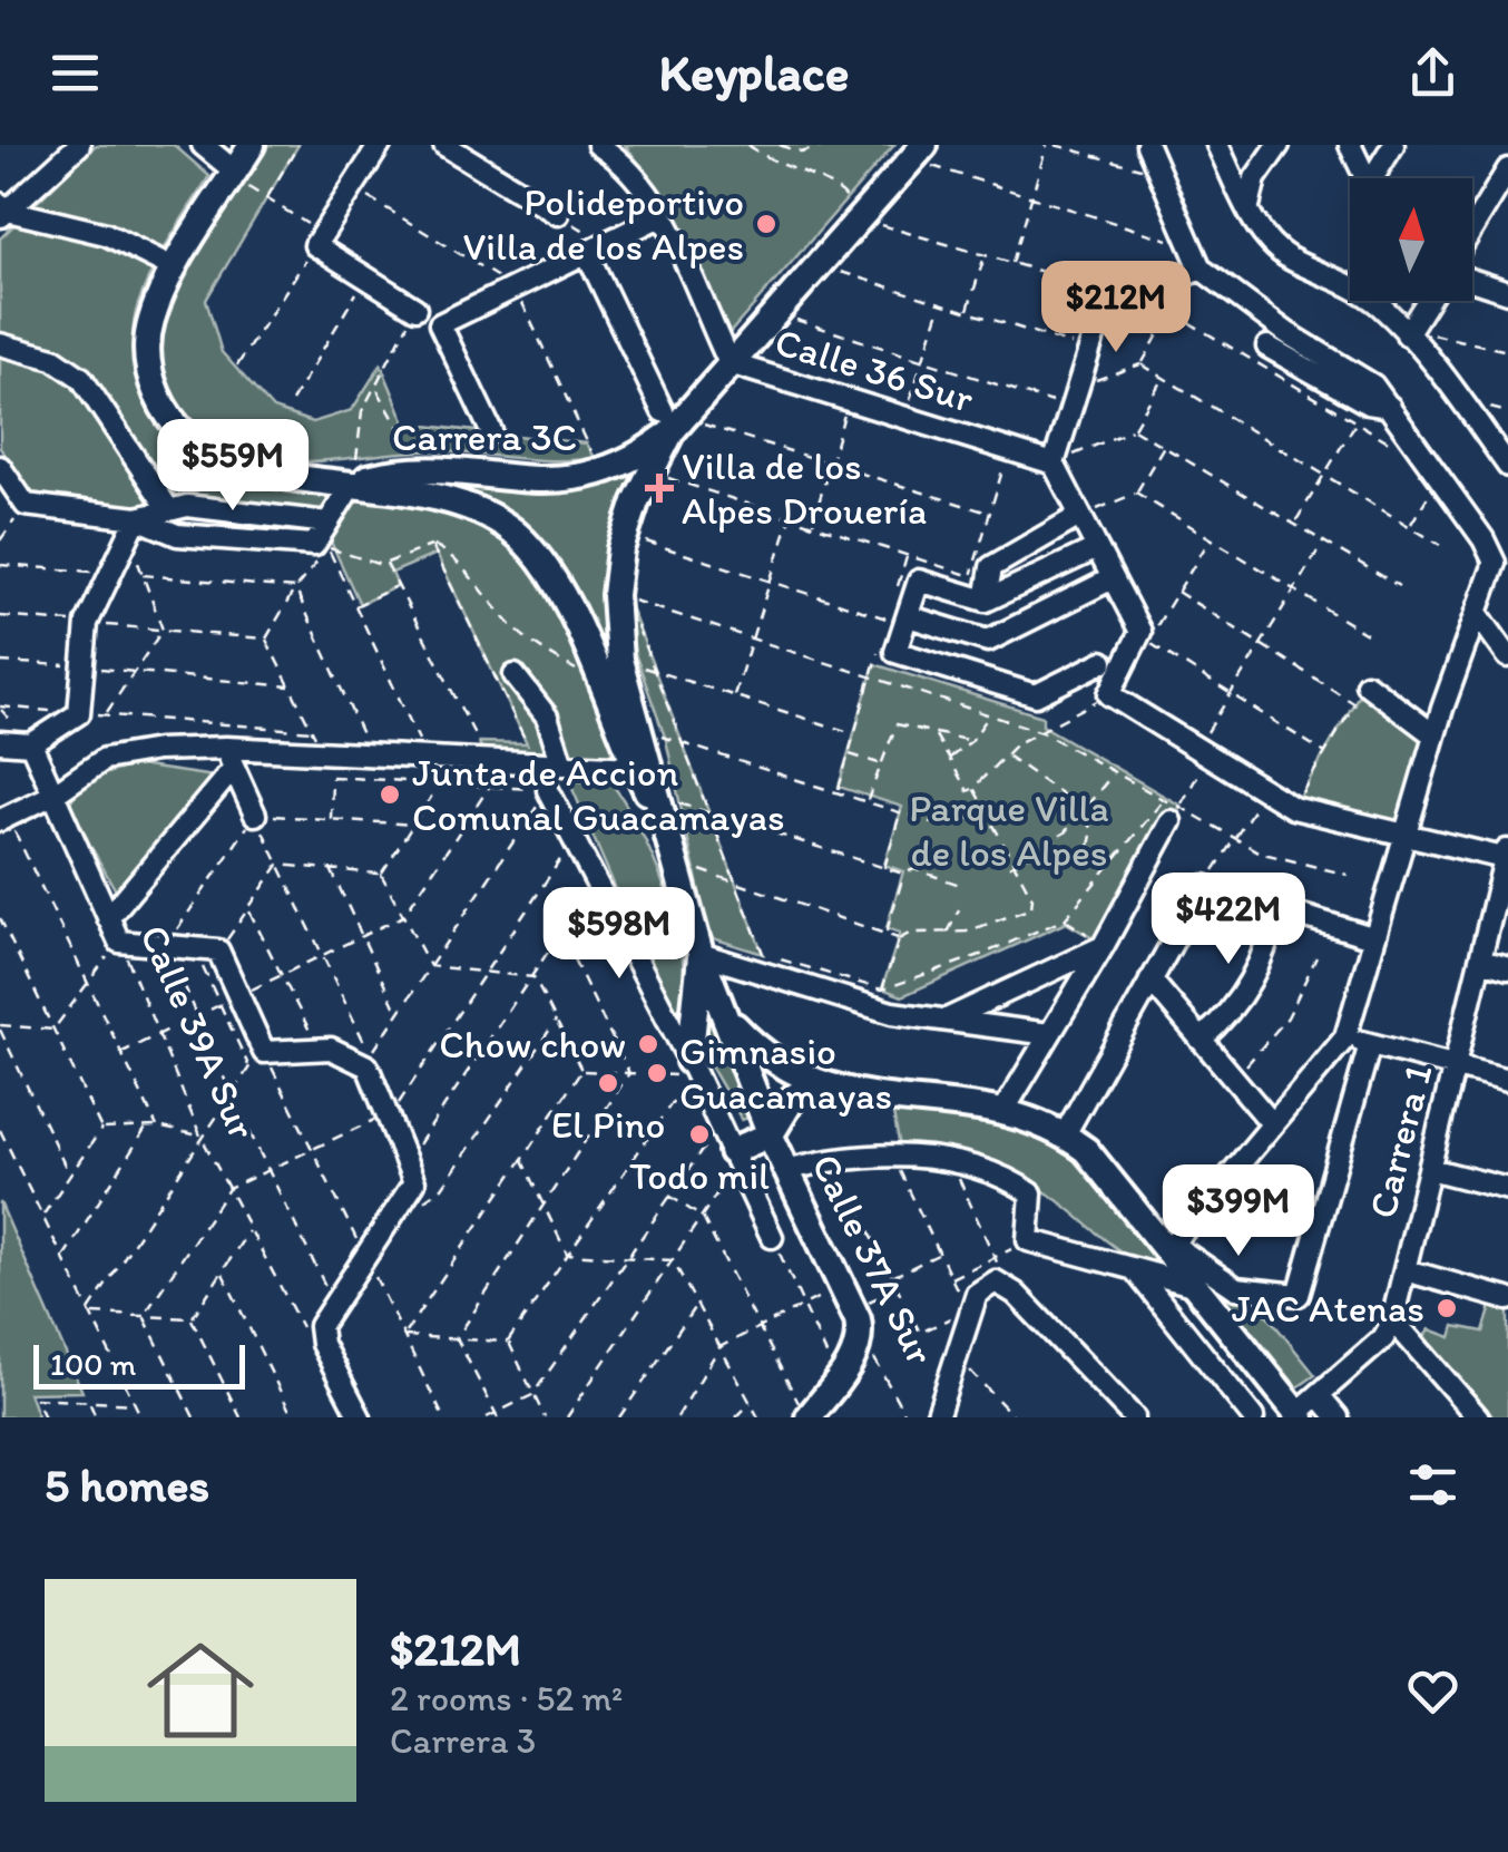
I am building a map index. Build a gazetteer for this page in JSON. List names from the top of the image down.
{
  "streets": {
    "main road": ["Carrera 3C", "Calle 37A Sur"],
    "street": ["Calle 36 Sur", "Calle 39A Sur", "Carrera 1"]
  },
  "parks": ["Parque Villa de los Alpes"],
  "places": {
    "other": [
      "Polideportivo Villa de los Alpes",
      "Junta de Accion Comunal Guacamayas",
      "Chow chow",
      "Gimnasio Guacamayas",
      "El Pino",
      "Todo mil",
      "JAC Atenas"
    ],
    "health": ["Villa de los Alpes Drouería"]
  },
  "scale_bar": "100 m",
  "north": "top",
  "page": {
    "header": "Keyplace",
    "price": [
      "$212M",
      "$559M",
      "$422M",
      "$598M",
      "$399M"
    ],
    "scale": "100 m",
    "heading": "5 homes",
    "list": [
      {
        "name": "$212M",
        "note": "2 rooms · 52 m² · Carrera 3"
      }
    ]
  }
}
